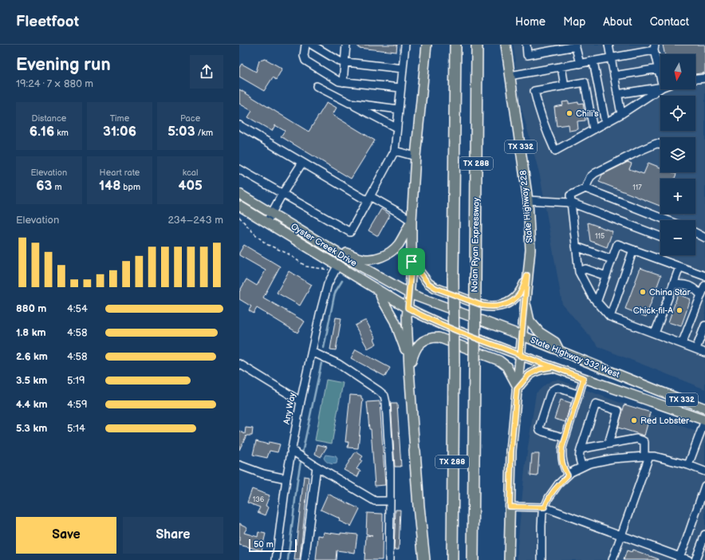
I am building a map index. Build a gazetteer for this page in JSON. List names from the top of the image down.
{
  "streets": {
    "highway": ["TX 288", "Nolan Ryan Expressway"],
    "main road": [
      "TX 332",
      "State Highway 228",
      "Oyster Creek Drive",
      "State Highway 332 West"
    ],
    "street": ["Any Way"]
  },
  "crossings": [
    ["TX 332", "State Highway 228"],
    ["TX 332", "State Highway 332 West"],
    ["State Highway 228", "State Highway 332 West"],
    ["Oyster Creek Drive", "State Highway 332 West"],
    ["Oyster Creek Drive", "Any Way"]
  ],
  "places": [
    "Chili's",
    "China Star",
    "Chick-fil-A",
    "Red Lobster"
  ],
  "house_numbers": ["117", "115", "136"],
  "scale_bar": "50 m",
  "north": "bottom",
  "page": {
    "header": "Fleetfoot",
    "nav": [
      "Home",
      "Map",
      "About",
      "Contact"
    ],
    "heading": ["Evening run", "19:24 · 7 × 880 m"],
    "map_buttons": ["+", "−"],
    "stats": [
      ["Distance", "6.16 km"],
      ["Time", "31:06"],
      ["Pace", "5:03 /km"],
      ["Elevation", "63 m"],
      ["Heart rate", "148 bpm"],
      ["kcal", "405"]
    ],
    "chart": ["Elevation", "234–243 m"],
    "list": [
      {
        "name": "880 m",
        "note": "4:54"
      },
      {
        "name": "1.8 km",
        "note": "4:58"
      },
      {
        "name": "2.6 km",
        "note": "4:58"
      },
      {
        "name": "3.5 km",
        "note": "5:19"
      },
      {
        "name": "4.4 km",
        "note": "4:59"
      },
      {
        "name": "5.3 km",
        "note": "5:14"
      }
    ],
    "buttons": ["Save", "Share"],
    "scale": "50 m"
  }
}
